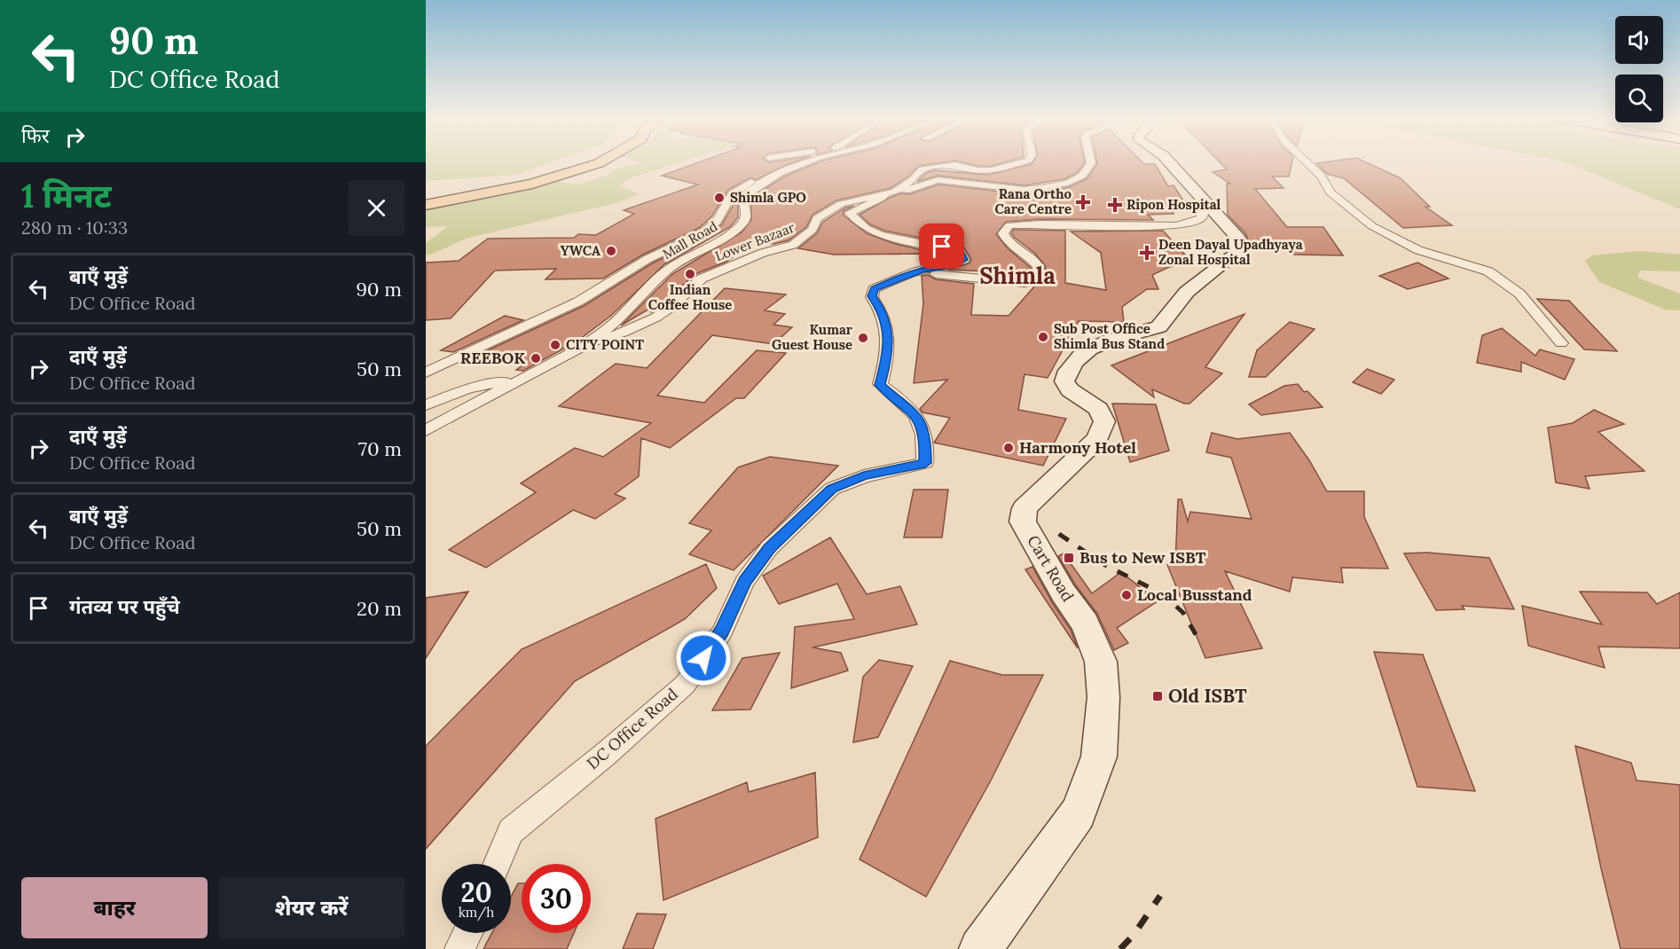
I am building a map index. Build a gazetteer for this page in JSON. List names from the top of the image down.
{
  "streets": {
    "main road": ["Cart Road"],
    "street": ["Mall Road", "Lower Bazaar", "DC Office Road"]
  },
  "crossings": [
    ["Mall Road", "Lower Bazaar"],
    ["Lower Bazaar", "DC Office Road"]
  ],
  "districts": ["Shimla"],
  "places": {
    "other": [
      "Shimla GPO",
      "YWCA",
      "Indian Coffee House",
      "Sub Post Office Shimla Bus Stand",
      "Kumar Guest House",
      "CITY POINT",
      "REEBOK",
      "Harmony Hotel",
      "Local Busstand"
    ],
    "health": ["Rana Ortho Care Centre", "Ripon Hospital", "Deen Dayal Upadhyaya Zonal Hospital"],
    "transit": ["Bus to New ISBT", "Old ISBT"]
  },
  "page": {
    "turn": ["90 m", "DC Office Road"],
    "then": "फिर",
    "heading": ["1 मिनट", "280 m · 10:33"],
    "list": [
      {
        "name": "बाएँ मुड़ें",
        "note": "DC Office Road",
        "value": "90 m"
      },
      {
        "name": "दाएँ मुड़ें",
        "note": "DC Office Road",
        "value": "50 m"
      },
      {
        "name": "दाएँ मुड़ें",
        "note": "DC Office Road",
        "value": "70 m"
      },
      {
        "name": "बाएँ मुड़ें",
        "note": "DC Office Road",
        "value": "50 m"
      },
      {
        "name": "गंतव्य पर पहुँचे",
        "value": "20 m"
      }
    ],
    "speed": "20 km/h",
    "limit": "30",
    "buttons": ["बाहर", "शेयर करें"]
  }
}
